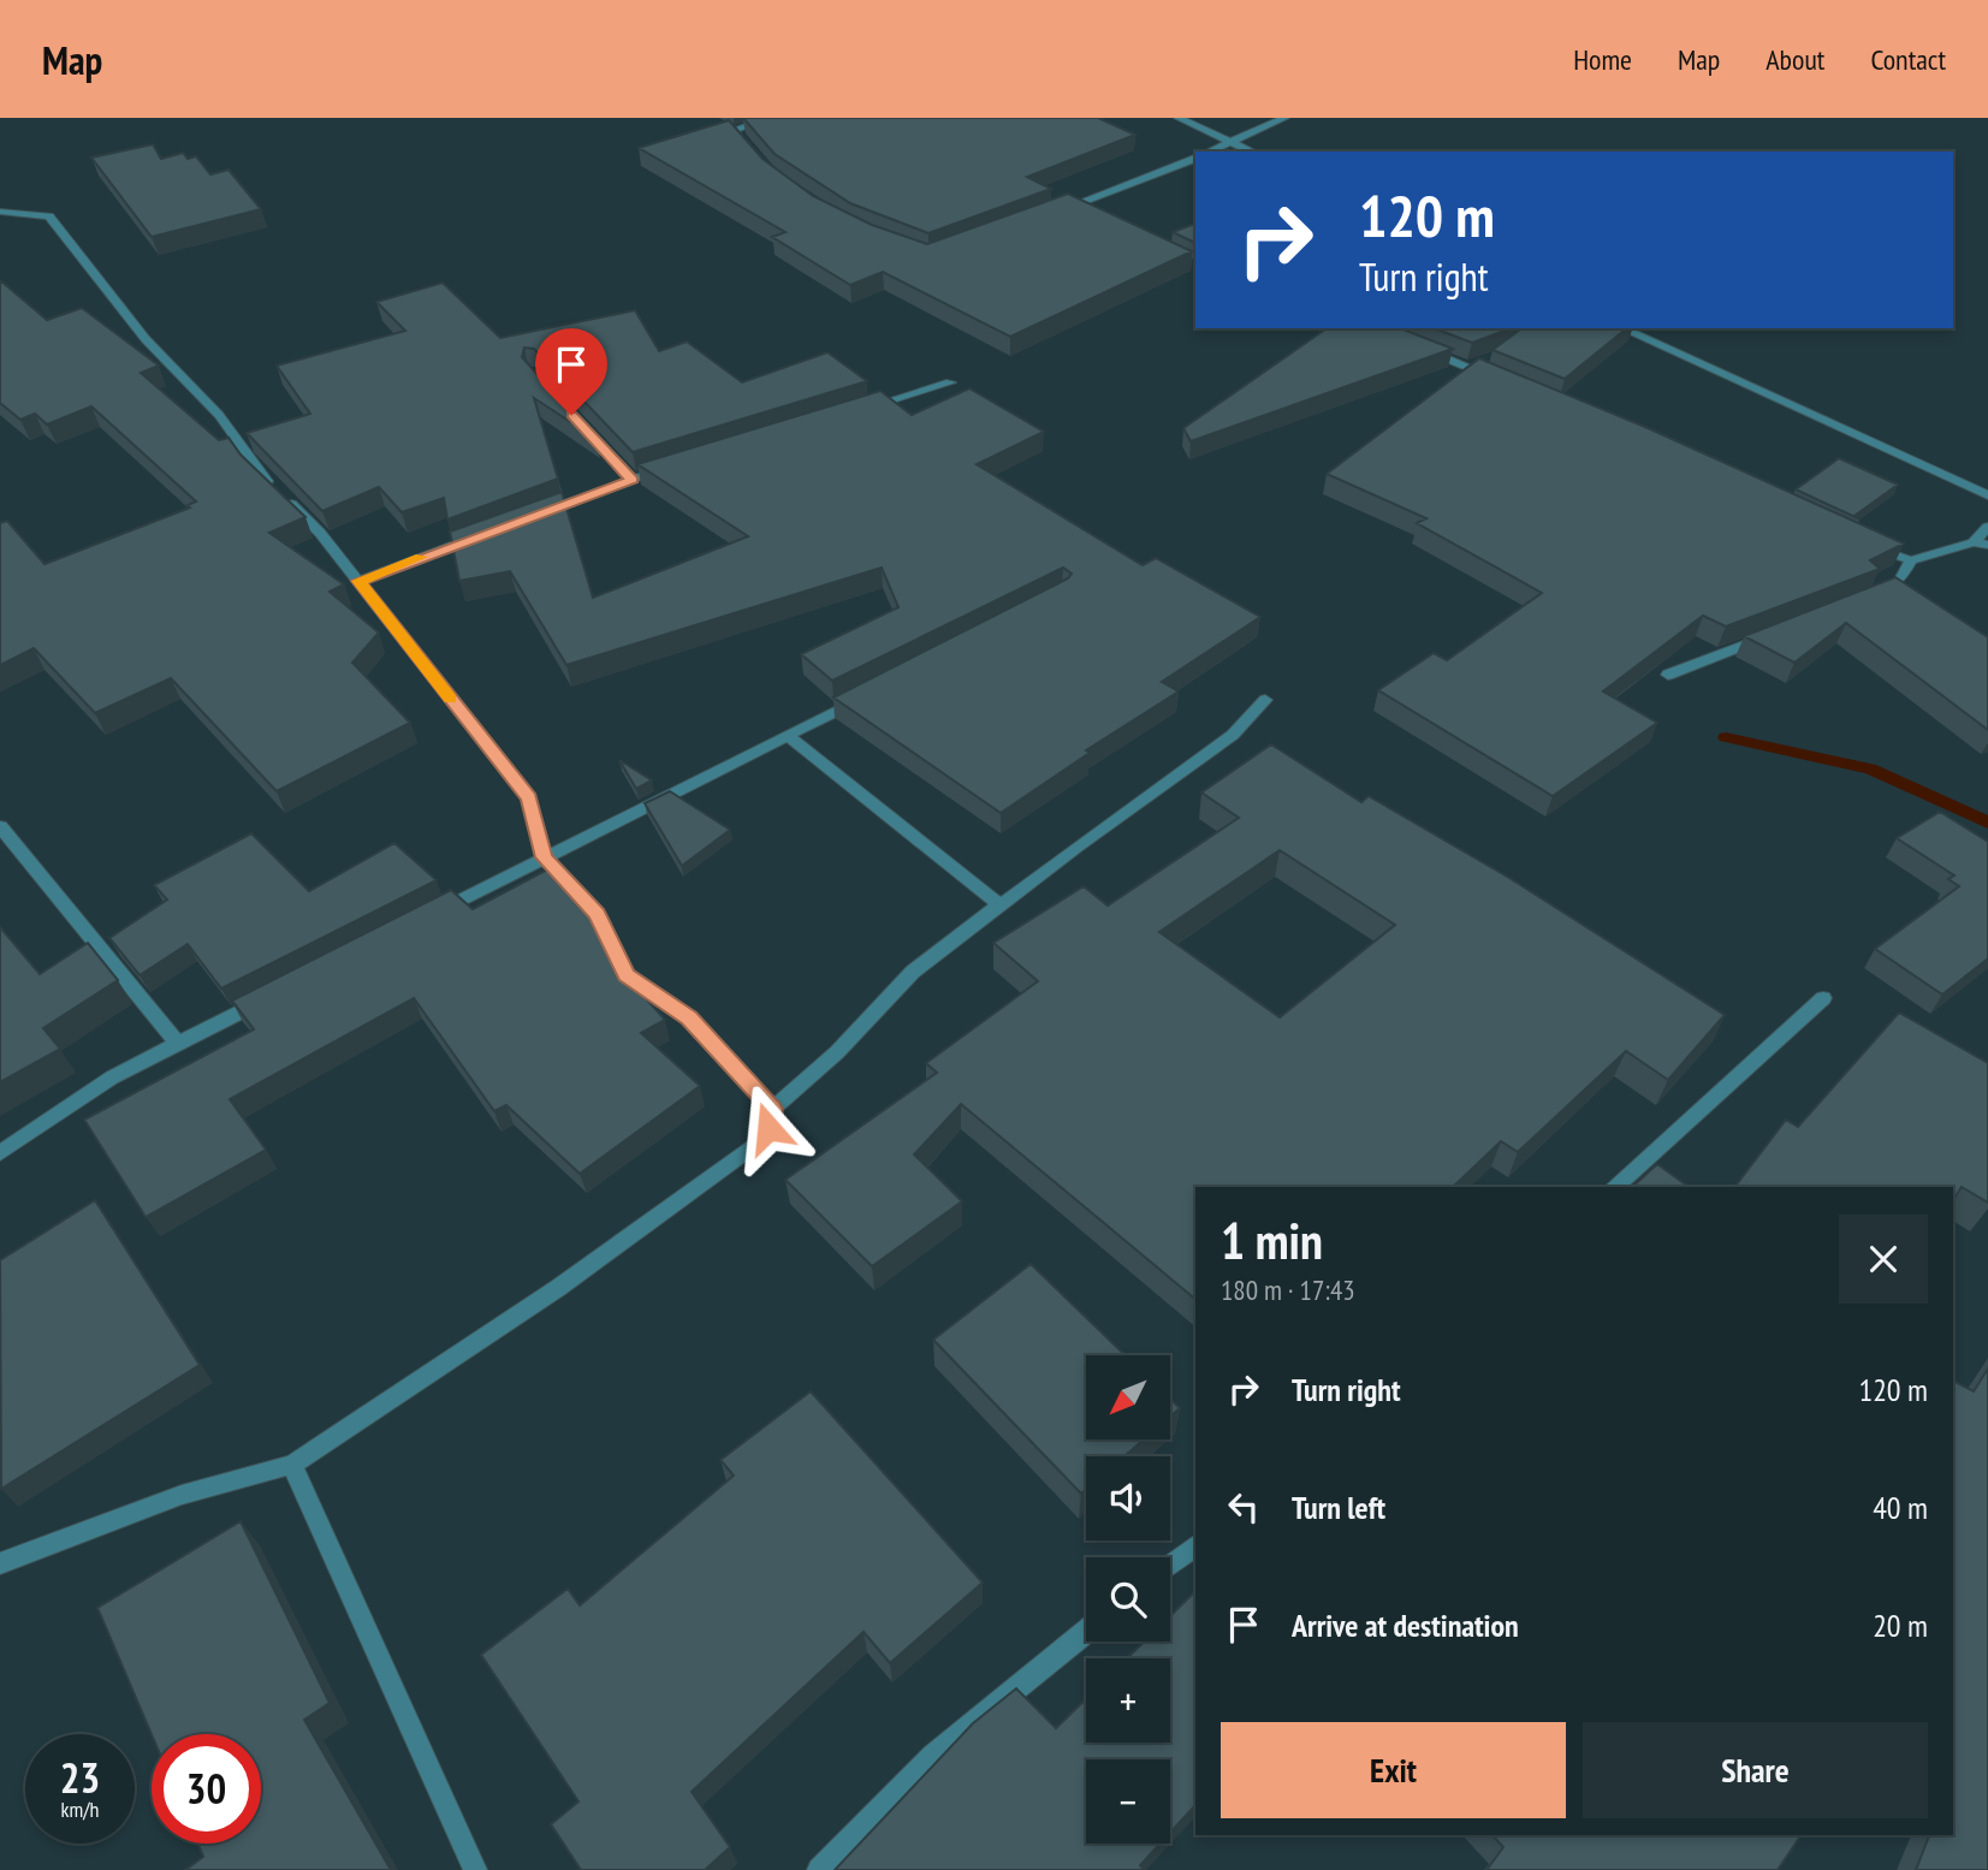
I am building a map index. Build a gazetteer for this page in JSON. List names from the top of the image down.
{
  "north": "bottom left",
  "page": {
    "header": "Map",
    "nav": [
      "Home",
      "Map",
      "About",
      "Contact"
    ],
    "turn": ["120 m", "Turn right"],
    "heading": ["1 min", "180 m · 17:43"],
    "list": [
      {
        "name": "Turn right",
        "value": "120 m"
      },
      {
        "name": "Turn left",
        "value": "40 m"
      },
      {
        "name": "Arrive at destination",
        "value": "20 m"
      }
    ],
    "map_buttons": ["+", "−"],
    "buttons": ["Exit", "Share"],
    "speed": "23 km/h",
    "limit": "30"
  }
}
